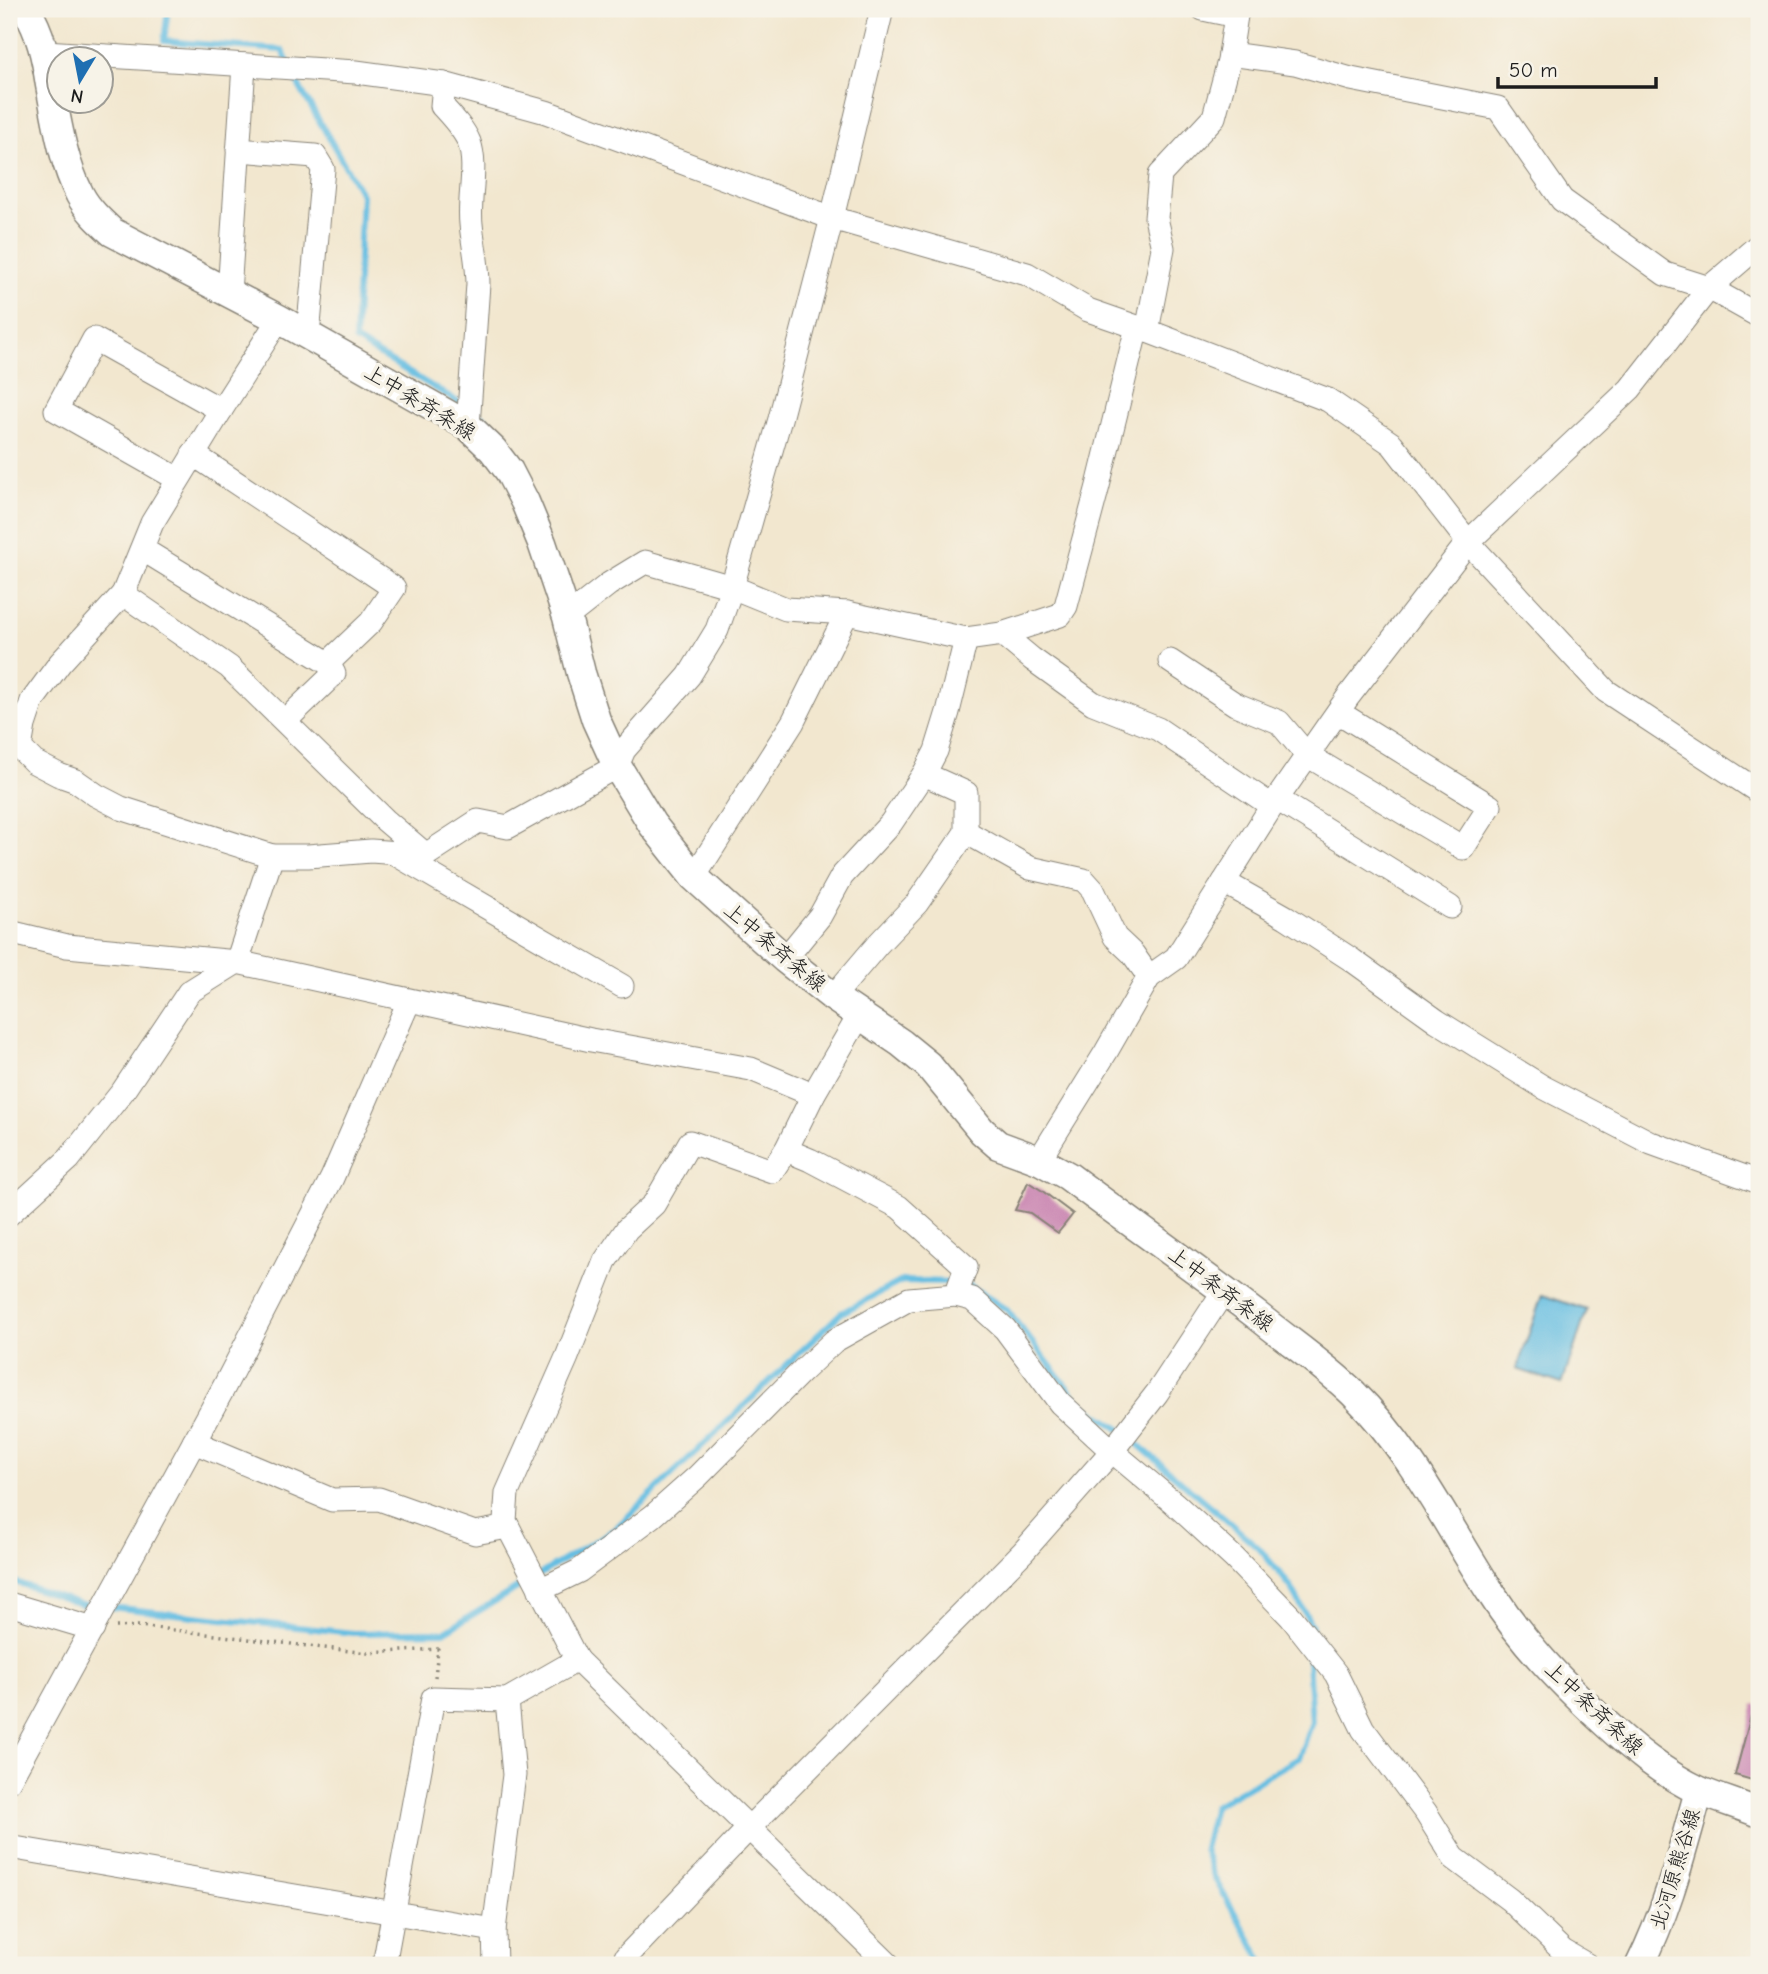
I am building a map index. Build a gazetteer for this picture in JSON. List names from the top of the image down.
{
  "streets": {
    "main road": ["上中条斉条線", "北河原熊谷線"]
  },
  "crossings": [
    ["上中条斉条線", "北河原熊谷線"]
  ],
  "scale_bar": "50 m",
  "north": "bottom"
}
